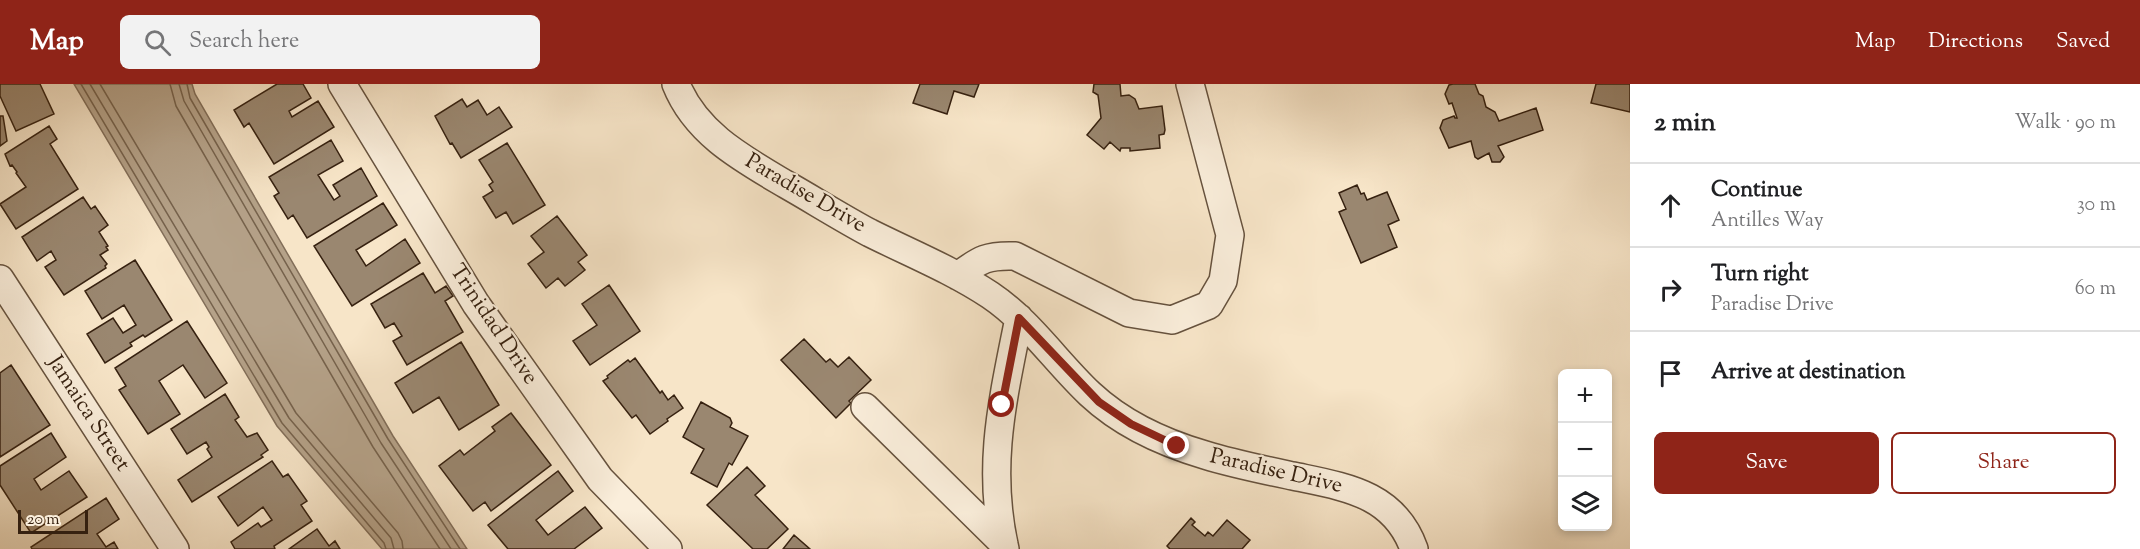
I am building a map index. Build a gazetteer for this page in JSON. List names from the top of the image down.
{
  "streets": {
    "street": ["Paradise Drive", "Trinidad Drive", "Jamaica Street"]
  },
  "scale_bar": "20 m",
  "page": {
    "header": "Map",
    "search": "Search here",
    "nav": ["Map", "Directions", "Saved"],
    "heading": ["2 min", "Walk · 90 m"],
    "list": [
      ["Continue", "Antilles Way", "30 m"],
      ["Turn right", "Paradise Drive", "60 m"],
      "Arrive at destination"
    ],
    "map_buttons": ["+", "−"],
    "buttons": ["Save", "Share"],
    "scale": "20 m"
  }
}
